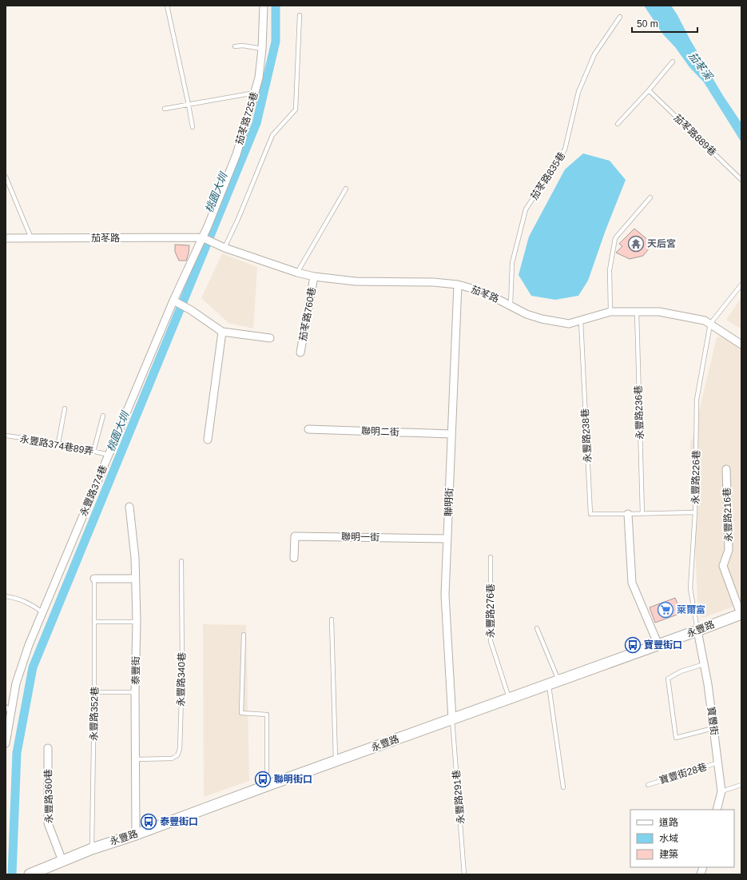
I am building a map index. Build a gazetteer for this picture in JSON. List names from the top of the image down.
{
  "streets": {
    "street": [
      "茄苳路725巷",
      "茄苳路",
      "茄苳路760巷",
      "聯明二街",
      "永豐路374巷",
      "聯明街",
      "永豐路216巷",
      "聯明一街",
      "永豐路",
      "泰豐街",
      "寶豐街",
      "永豐路360巷"
    ],
    "lane": [
      "茄苳路889巷",
      "茄苳路835巷",
      "永豐路236巷",
      "永豐路238巷",
      "永豐路374巷89弄",
      "永豐路226巷",
      "永豐路276巷",
      "永豐路340巷",
      "永豐路352巷",
      "寶豐街28巷",
      "永豐路291巷"
    ]
  },
  "crossings": [
    ["茄苳路725巷", "永豐路374巷"],
    ["茄苳路835巷", "茄苳路"],
    ["茄苳路", "茄苳路760巷"],
    ["茄苳路", "永豐路236巷"],
    ["茄苳路", "永豐路238巷"],
    ["茄苳路", "永豐路226巷"],
    ["茄苳路", "永豐路374巷"],
    ["茄苳路", "聯明街"],
    ["聯明二街", "聯明街"],
    ["永豐路374巷89弄", "永豐路374巷"],
    ["永豐路226巷", "永豐路"],
    ["永豐路226巷", "寶豐街"],
    ["聯明街", "聯明一街"],
    ["聯明街", "永豐路"],
    ["聯明街", "永豐路291巷"],
    ["永豐路216巷", "永豐路"],
    ["永豐路276巷", "永豐路"],
    ["永豐路", "泰豐街"],
    ["永豐路", "永豐路352巷"],
    ["永豐路", "寶豐街"],
    ["永豐路", "永豐路360巷"],
    ["永豐路", "永豐路291巷"],
    ["泰豐街", "永豐路340巷"],
    ["寶豐街", "寶豐街28巷"]
  ],
  "water": ["茄苳溪", "桃園大圳"],
  "places": {
    "temple": ["天后宮"],
    "supermarket": ["萊爾富"],
    "bus stop": ["寶豐街口", "聯明街口", "泰豐街口"]
  },
  "legend": ["道路", "水域", "建築"],
  "scale_bar": "50 m"
}
